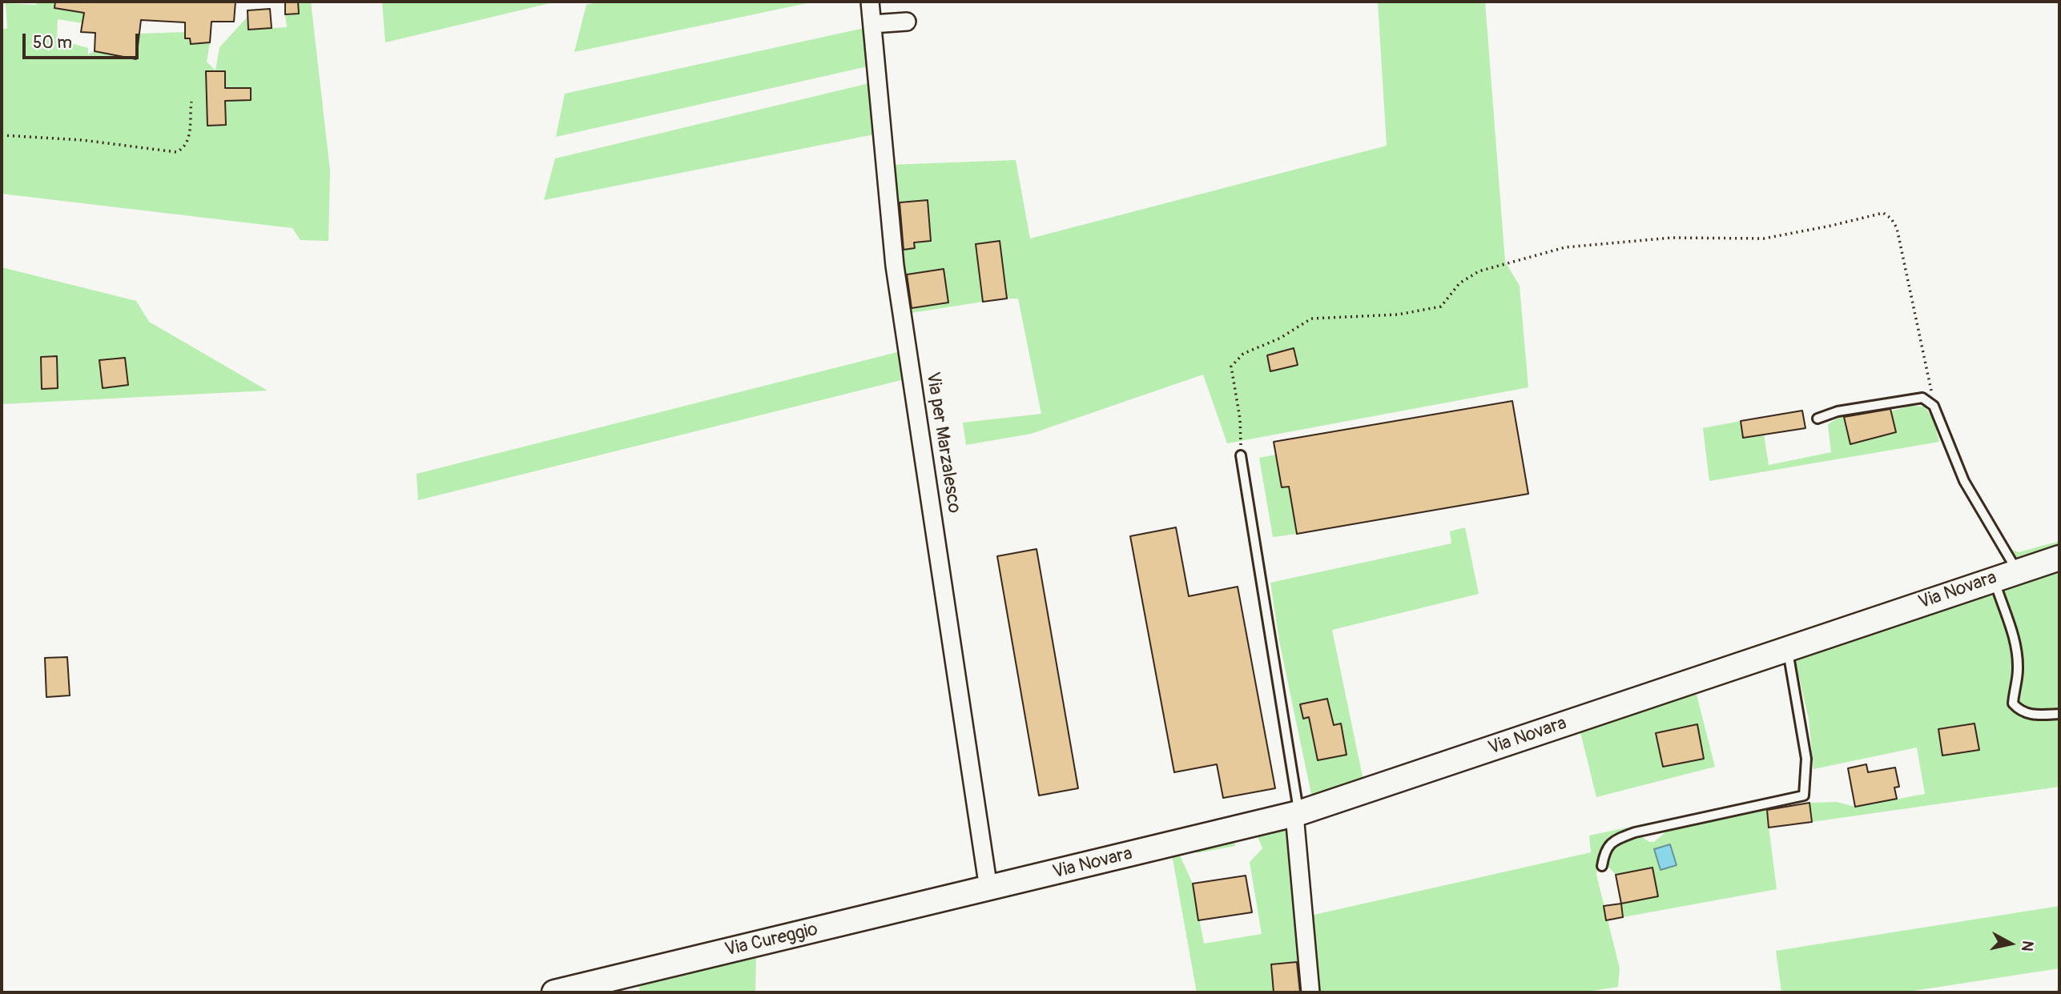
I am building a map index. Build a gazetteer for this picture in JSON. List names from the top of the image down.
{
  "streets": {
    "main road": ["Via Novara", "Via Cureggio"],
    "street": ["Via per Marzalesco"]
  },
  "crossings": [
    ["Via per Marzalesco", "Via Novara"],
    ["Via per Marzalesco", "Via Cureggio"],
    ["Via Novara", "Via Cureggio"]
  ],
  "scale_bar": "50 m",
  "north": "right"
}
